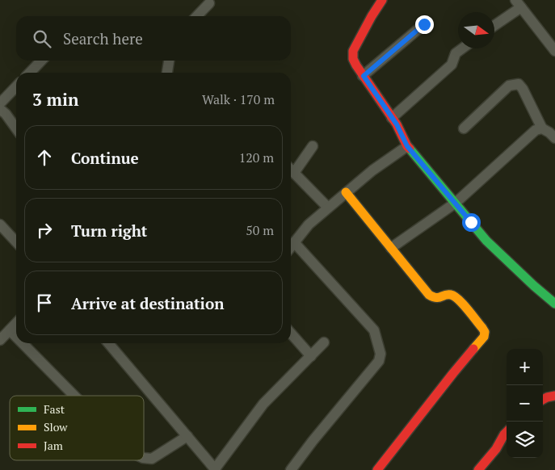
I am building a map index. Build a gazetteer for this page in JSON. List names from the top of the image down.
{
  "legend": ["Fast", "Slow", "Jam"],
  "north": "right",
  "page": {
    "search": "Search here",
    "heading": ["3 min", "Walk · 170 m"],
    "list": [
      ["Continue", "120 m"],
      ["Turn right", "50 m"],
      "Arrive at destination"
    ],
    "map_buttons": ["+", "−"]
  }
}
